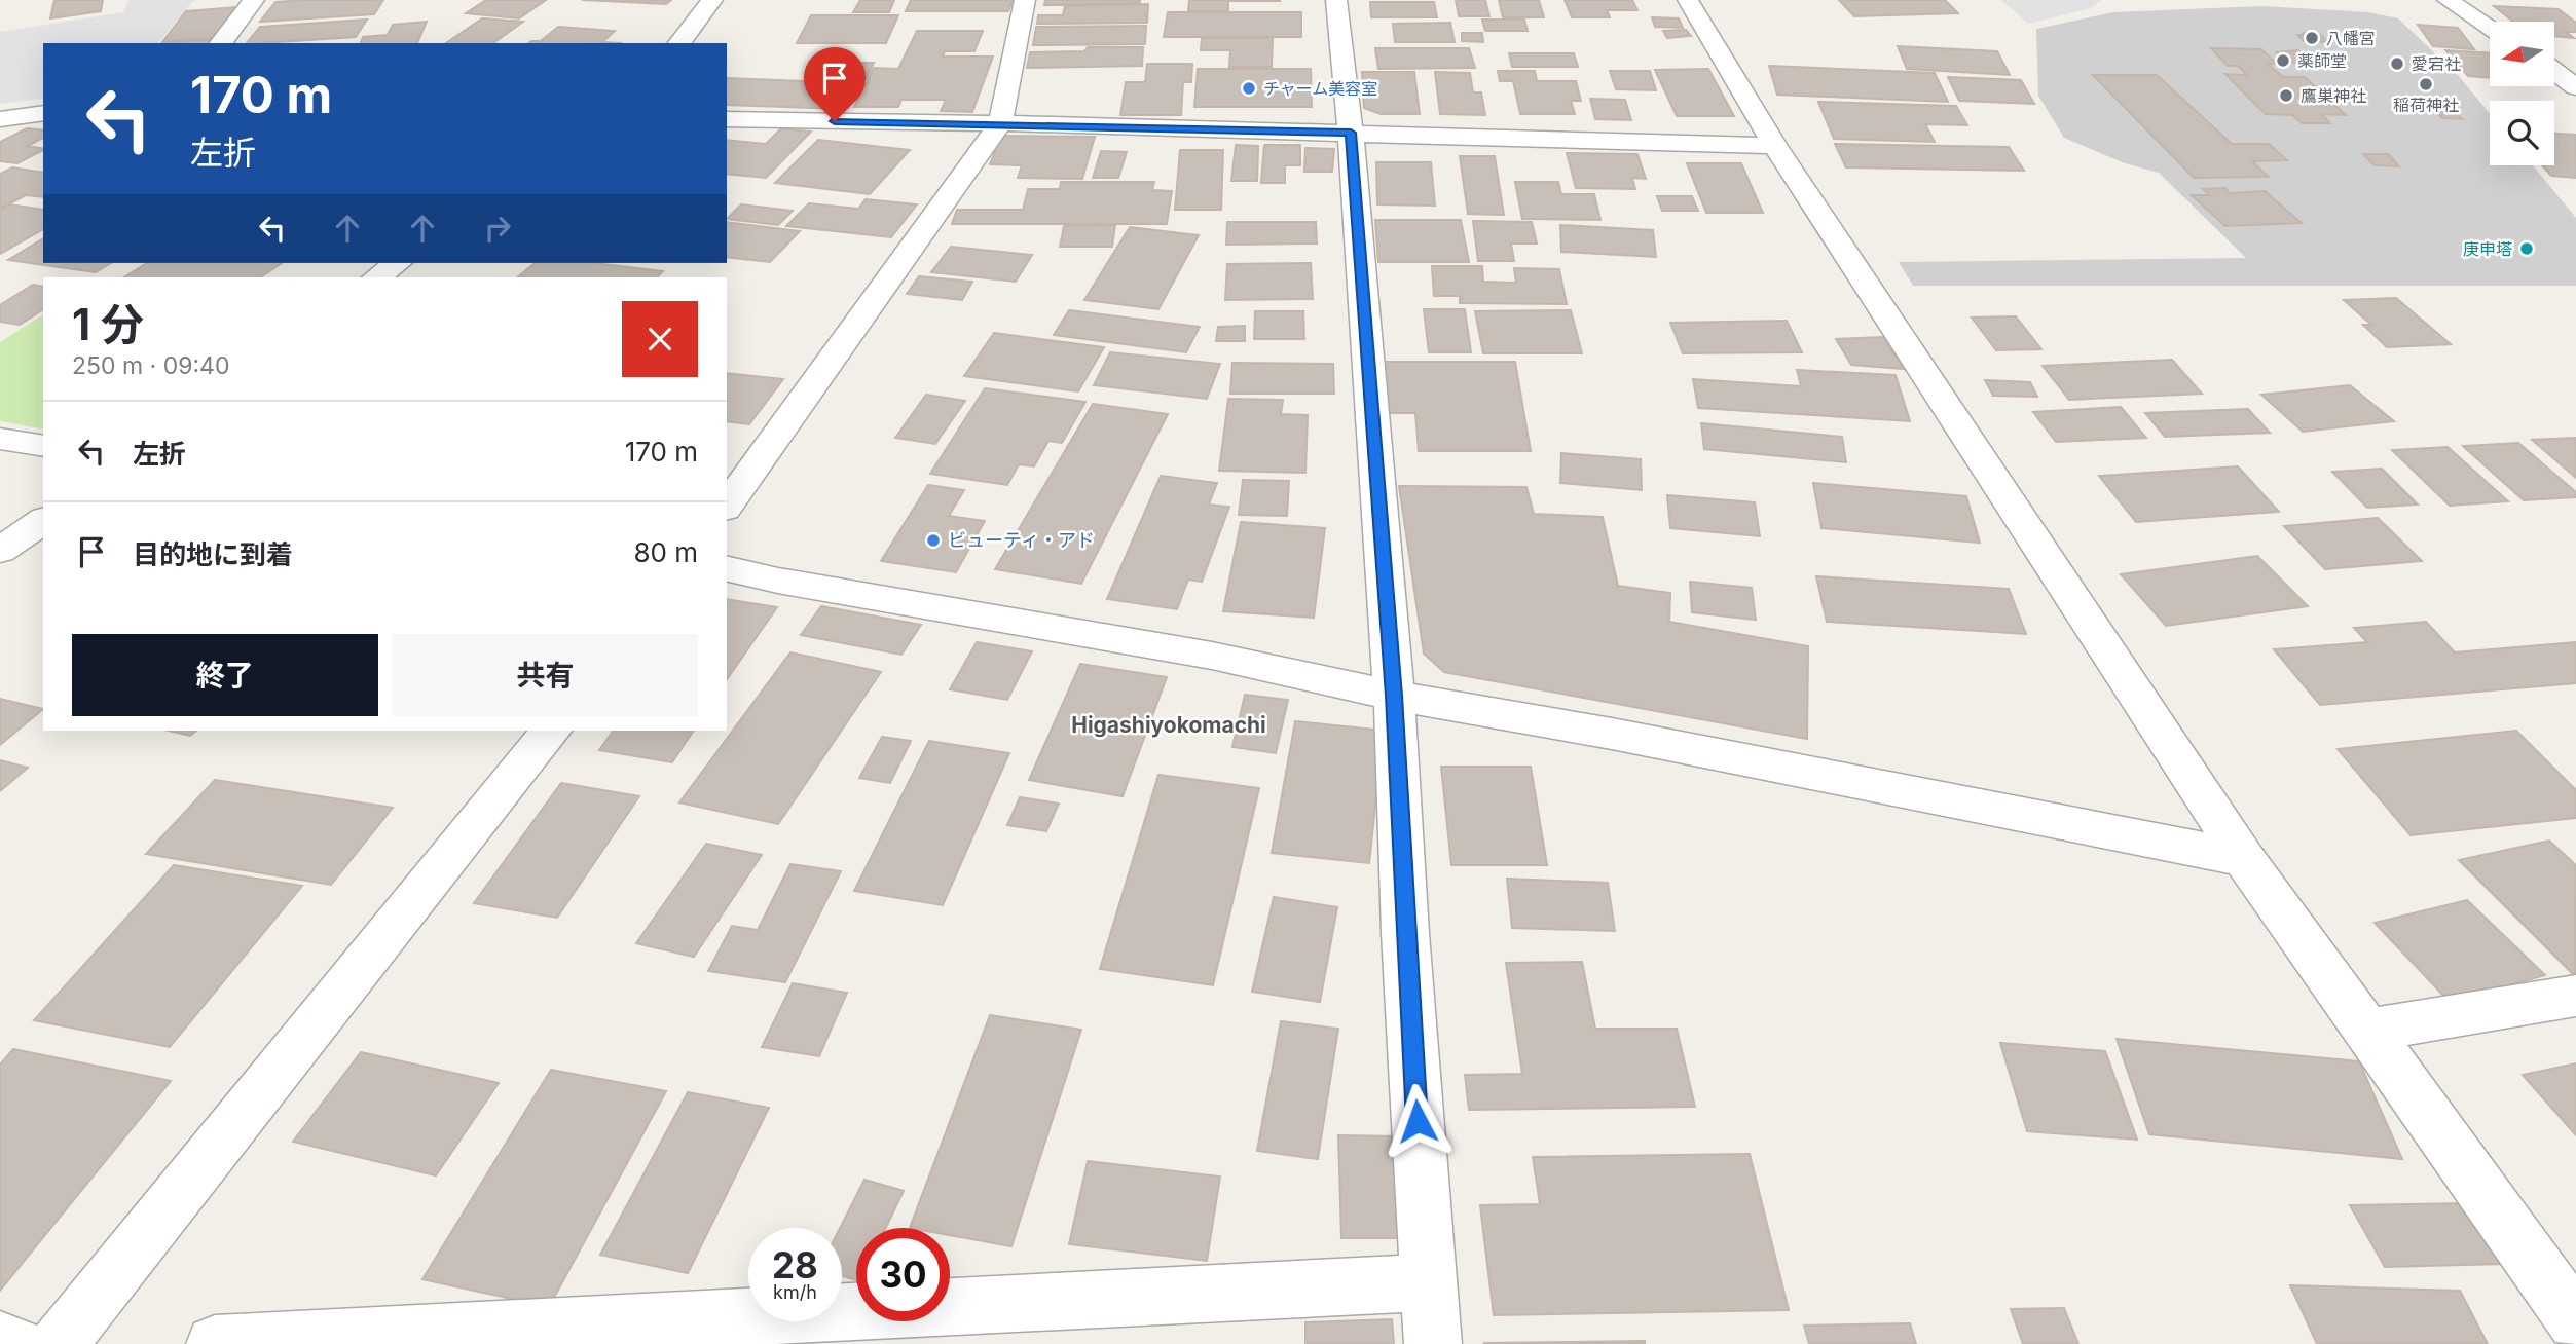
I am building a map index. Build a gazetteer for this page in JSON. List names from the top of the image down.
{
  "districts": ["Higashiyokomachi"],
  "places": [
    "八幡宮",
    "薬師堂",
    "愛宕社",
    "稲荷神社",
    "チャーム美容室",
    "鷹巣神社",
    "庚申塔",
    "ビューティ・アド"
  ],
  "north": "left",
  "page": {
    "turn": ["170 m", "左折"],
    "heading": ["1 分", "250 m · 09:40"],
    "list": [
      {
        "name": "左折",
        "value": "170 m"
      },
      {
        "name": "目的地に到着",
        "value": "80 m"
      }
    ],
    "buttons": ["終了", "共有"],
    "speed": "28 km/h",
    "limit": "30"
  }
}
